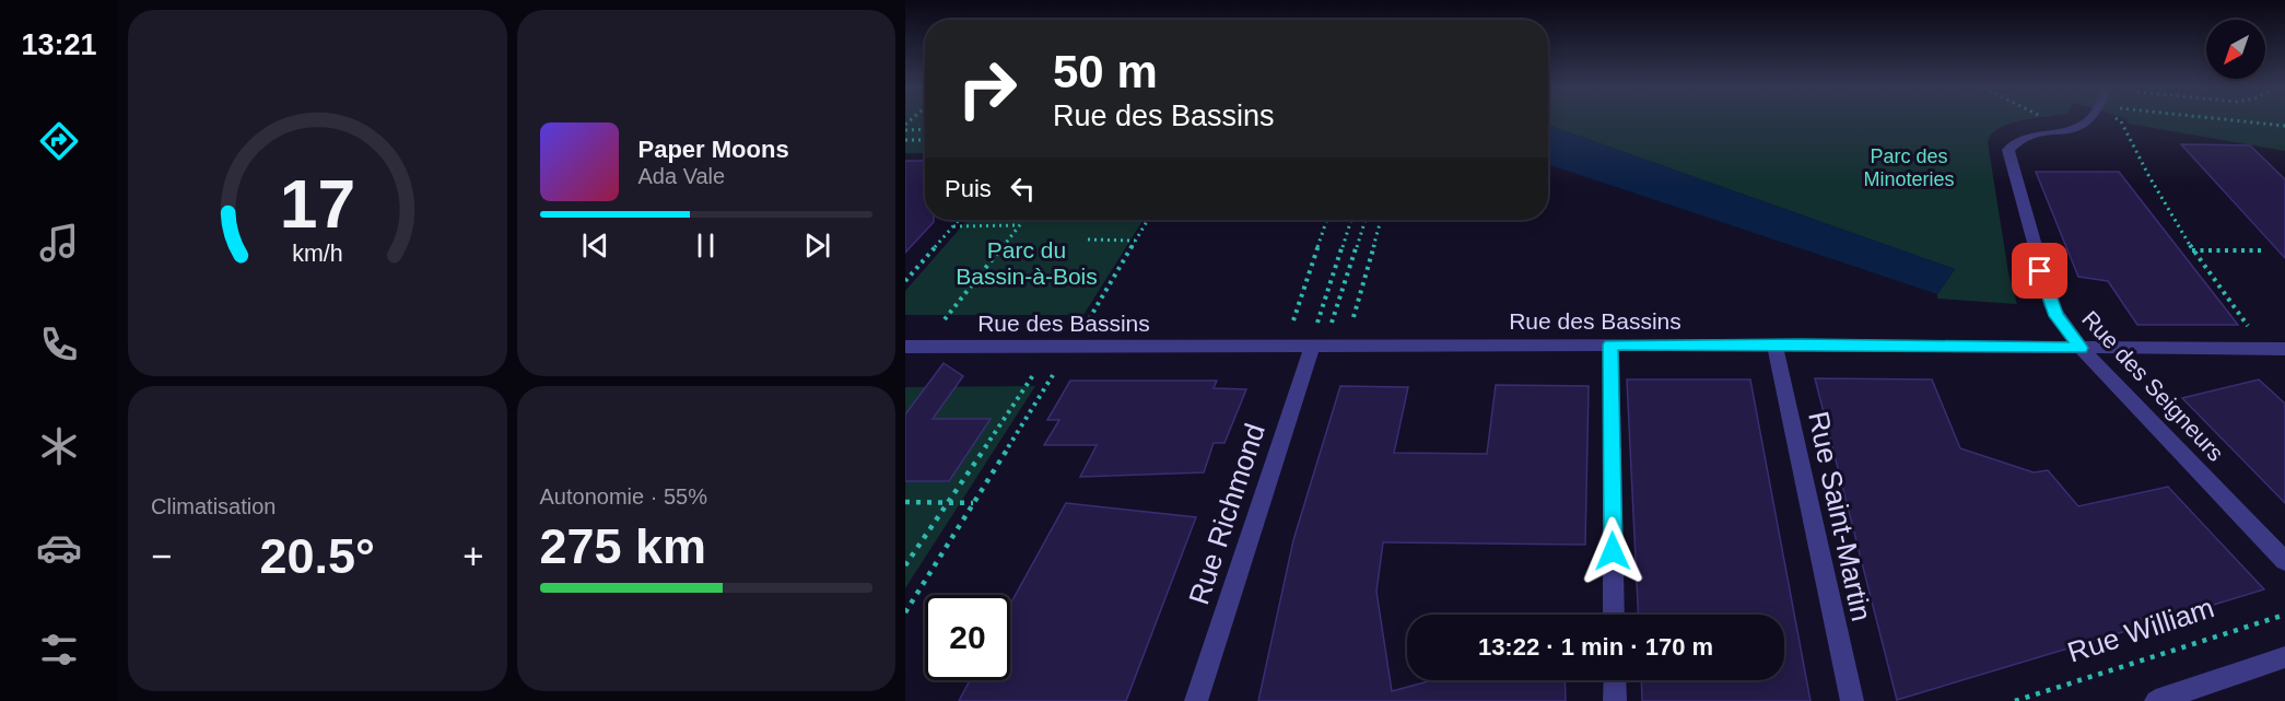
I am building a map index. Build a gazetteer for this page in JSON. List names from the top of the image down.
{
  "streets": {
    "street": [
      "Rue des Bassins",
      "Rue des Seigneurs",
      "Rue Richmond",
      "Rue Saint-Martin"
    ],
    "path": ["Rue William"]
  },
  "crossings": [
    ["Rue des Bassins", "Rue des Seigneurs"],
    ["Rue des Bassins", "Rue Richmond"],
    ["Rue des Bassins", "Rue Saint-Martin"]
  ],
  "parks": ["Parc des Minoteries", "Parc du Bassin-à-Bois"],
  "north": "bottom left",
  "page": {
    "tabs": "13:21",
    "turn": ["50 m", "Rue des Bassins"],
    "song": ["Paper Moons", "Ada Vale"],
    "then": "Puis",
    "tile": [
      "Climatisation",
      ["Autonomie · 55%", "275 km"]
    ],
    "heat": ["−", "20.5°", "+"],
    "limit": "20",
    "trip": "13:22 · 1 min · 170 m",
    "gauge": ["17", "km/h"]
  }
}
